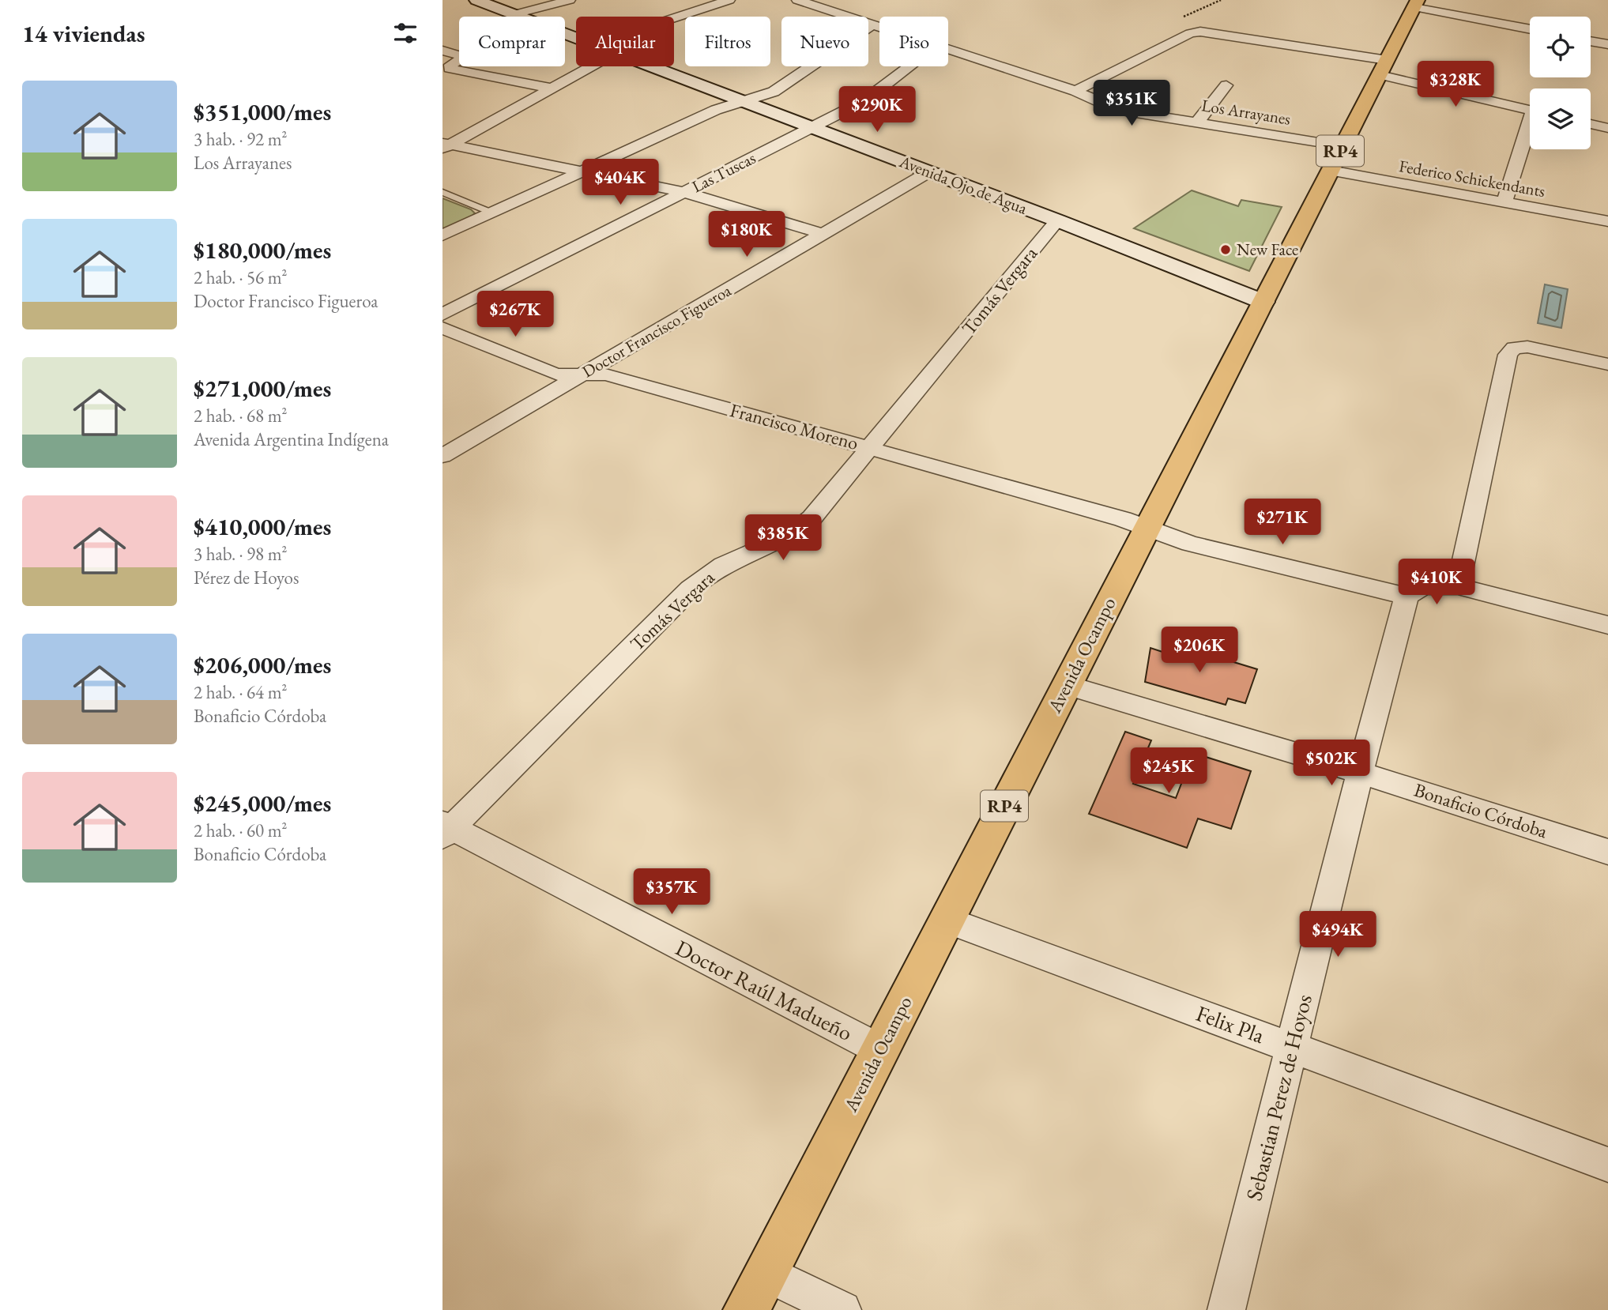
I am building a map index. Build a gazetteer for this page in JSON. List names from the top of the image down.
{
  "streets": {
    "main road": ["RP4", "Avenida Ojo de Agua", "Avenida Ocampo"],
    "street": [
      "Los Arrayanes",
      "Las Tuscas",
      "Federico Schickendants",
      "Tomás Vergara",
      "Doctor Francisco Figueroa",
      "Francisco Moreno",
      "Bonaficio Córdoba",
      "Doctor Raúl Madueño",
      "Felix Pla",
      "Sebastian Perez de Hoyos"
    ]
  },
  "crossings": [
    ["Los Arrayanes", "Avenida Ocampo"],
    ["Las Tuscas", "Avenida Ojo de Agua"],
    ["Federico Schickendants", "Avenida Ocampo"],
    ["Avenida Ojo de Agua", "Tomás Vergara"],
    ["Avenida Ojo de Agua", "Doctor Francisco Figueroa"],
    ["Avenida Ojo de Agua", "Avenida Ocampo"],
    ["Tomás Vergara", "Francisco Moreno"],
    ["Tomás Vergara", "Doctor Raúl Madueño"],
    ["Doctor Francisco Figueroa", "Francisco Moreno"],
    ["Francisco Moreno", "Avenida Ocampo"],
    ["Francisco Moreno", "Sebastian Perez de Hoyos"],
    ["Avenida Ocampo", "Bonaficio Córdoba"],
    ["Avenida Ocampo", "Doctor Raúl Madueño"],
    ["Avenida Ocampo", "Felix Pla"],
    ["Bonaficio Córdoba", "Sebastian Perez de Hoyos"],
    ["Felix Pla", "Sebastian Perez de Hoyos"]
  ],
  "places": ["New Face"],
  "page": {
    "heading": "14 viviendas",
    "chip": [
      "Comprar",
      "Alquilar",
      "Filtros",
      "Nuevo",
      "Piso"
    ],
    "price": [
      "$328K",
      "$351K",
      "$290K",
      "$404K",
      "$180K",
      "$267K",
      "$271K",
      "$385K",
      "$410K",
      "$206K",
      "$502K",
      "$245K",
      "$357K",
      "$494K"
    ],
    "list": [
      {
        "name": "$351,000/mes",
        "note": "3 hab. · 92 m² · Los Arrayanes"
      },
      {
        "name": "$180,000/mes",
        "note": "2 hab. · 56 m² · Doctor Francisco Figueroa"
      },
      {
        "name": "$271,000/mes",
        "note": "2 hab. · 68 m² · Avenida Argentina Indígena"
      },
      {
        "name": "$410,000/mes",
        "note": "3 hab. · 98 m² · Pérez de Hoyos"
      },
      {
        "name": "$206,000/mes",
        "note": "2 hab. · 64 m² · Bonaficio Córdoba"
      },
      {
        "name": "$245,000/mes",
        "note": "2 hab. · 60 m² · Bonaficio Córdoba"
      }
    ]
  }
}
